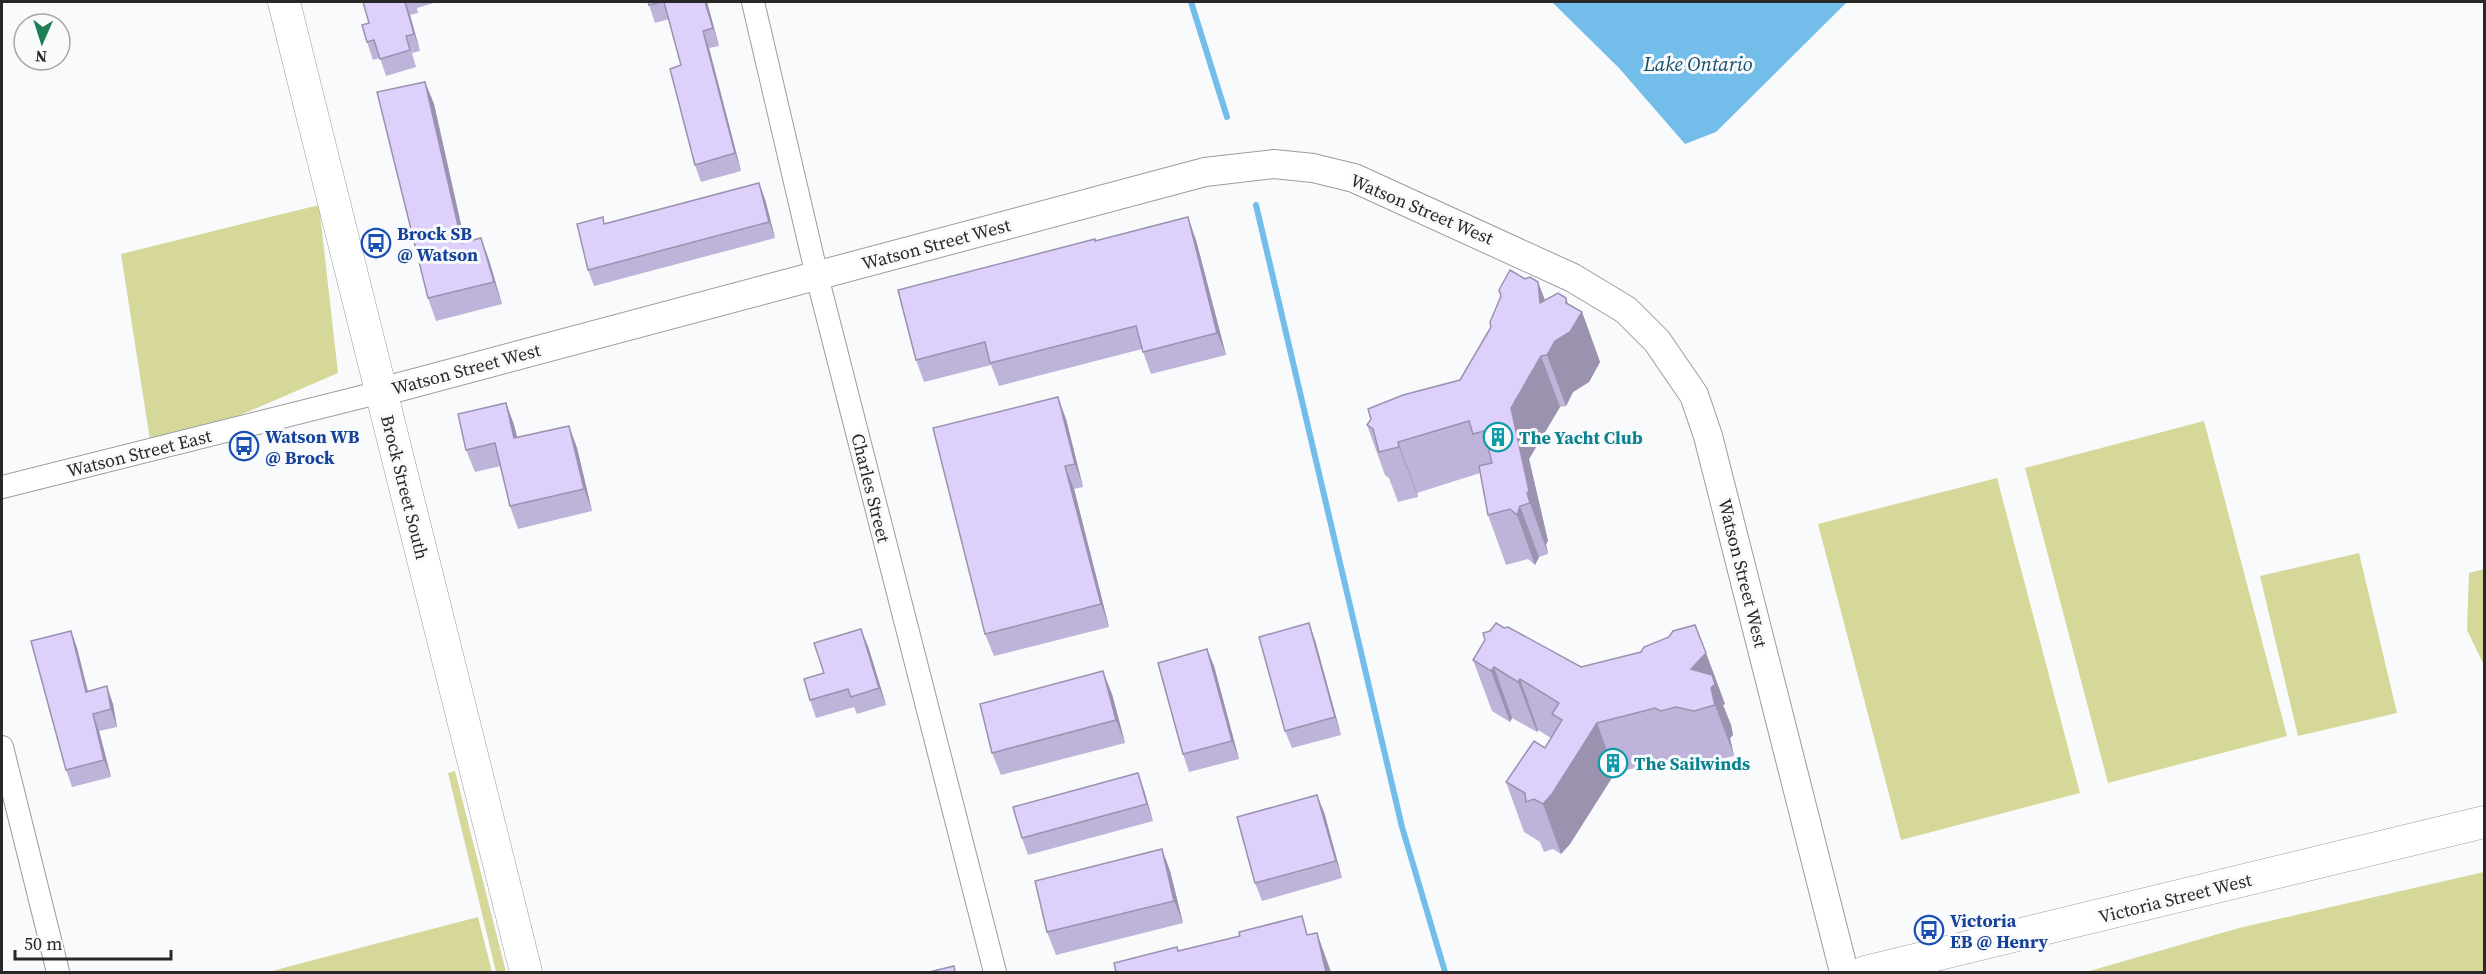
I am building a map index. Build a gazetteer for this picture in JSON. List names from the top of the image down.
{
  "streets": {
    "main road": ["Brock Street South", "Victoria Street West"],
    "street": ["Watson Street West", "Watson Street East", "Charles Street"]
  },
  "crossings": [
    ["Watson Street West", "Watson Street East"],
    ["Watson Street West", "Brock Street South"],
    ["Watson Street West", "Charles Street"],
    ["Watson Street East", "Brock Street South"]
  ],
  "water": ["Lake Ontario"],
  "places": {
    "bus stop": ["Brock SB @ Watson", "Watson WB @ Brock", "Victoria EB @ Henry"],
    "building": ["The Yacht Club", "The Sailwinds"]
  },
  "scale_bar": "50 m",
  "north": "bottom"
}
